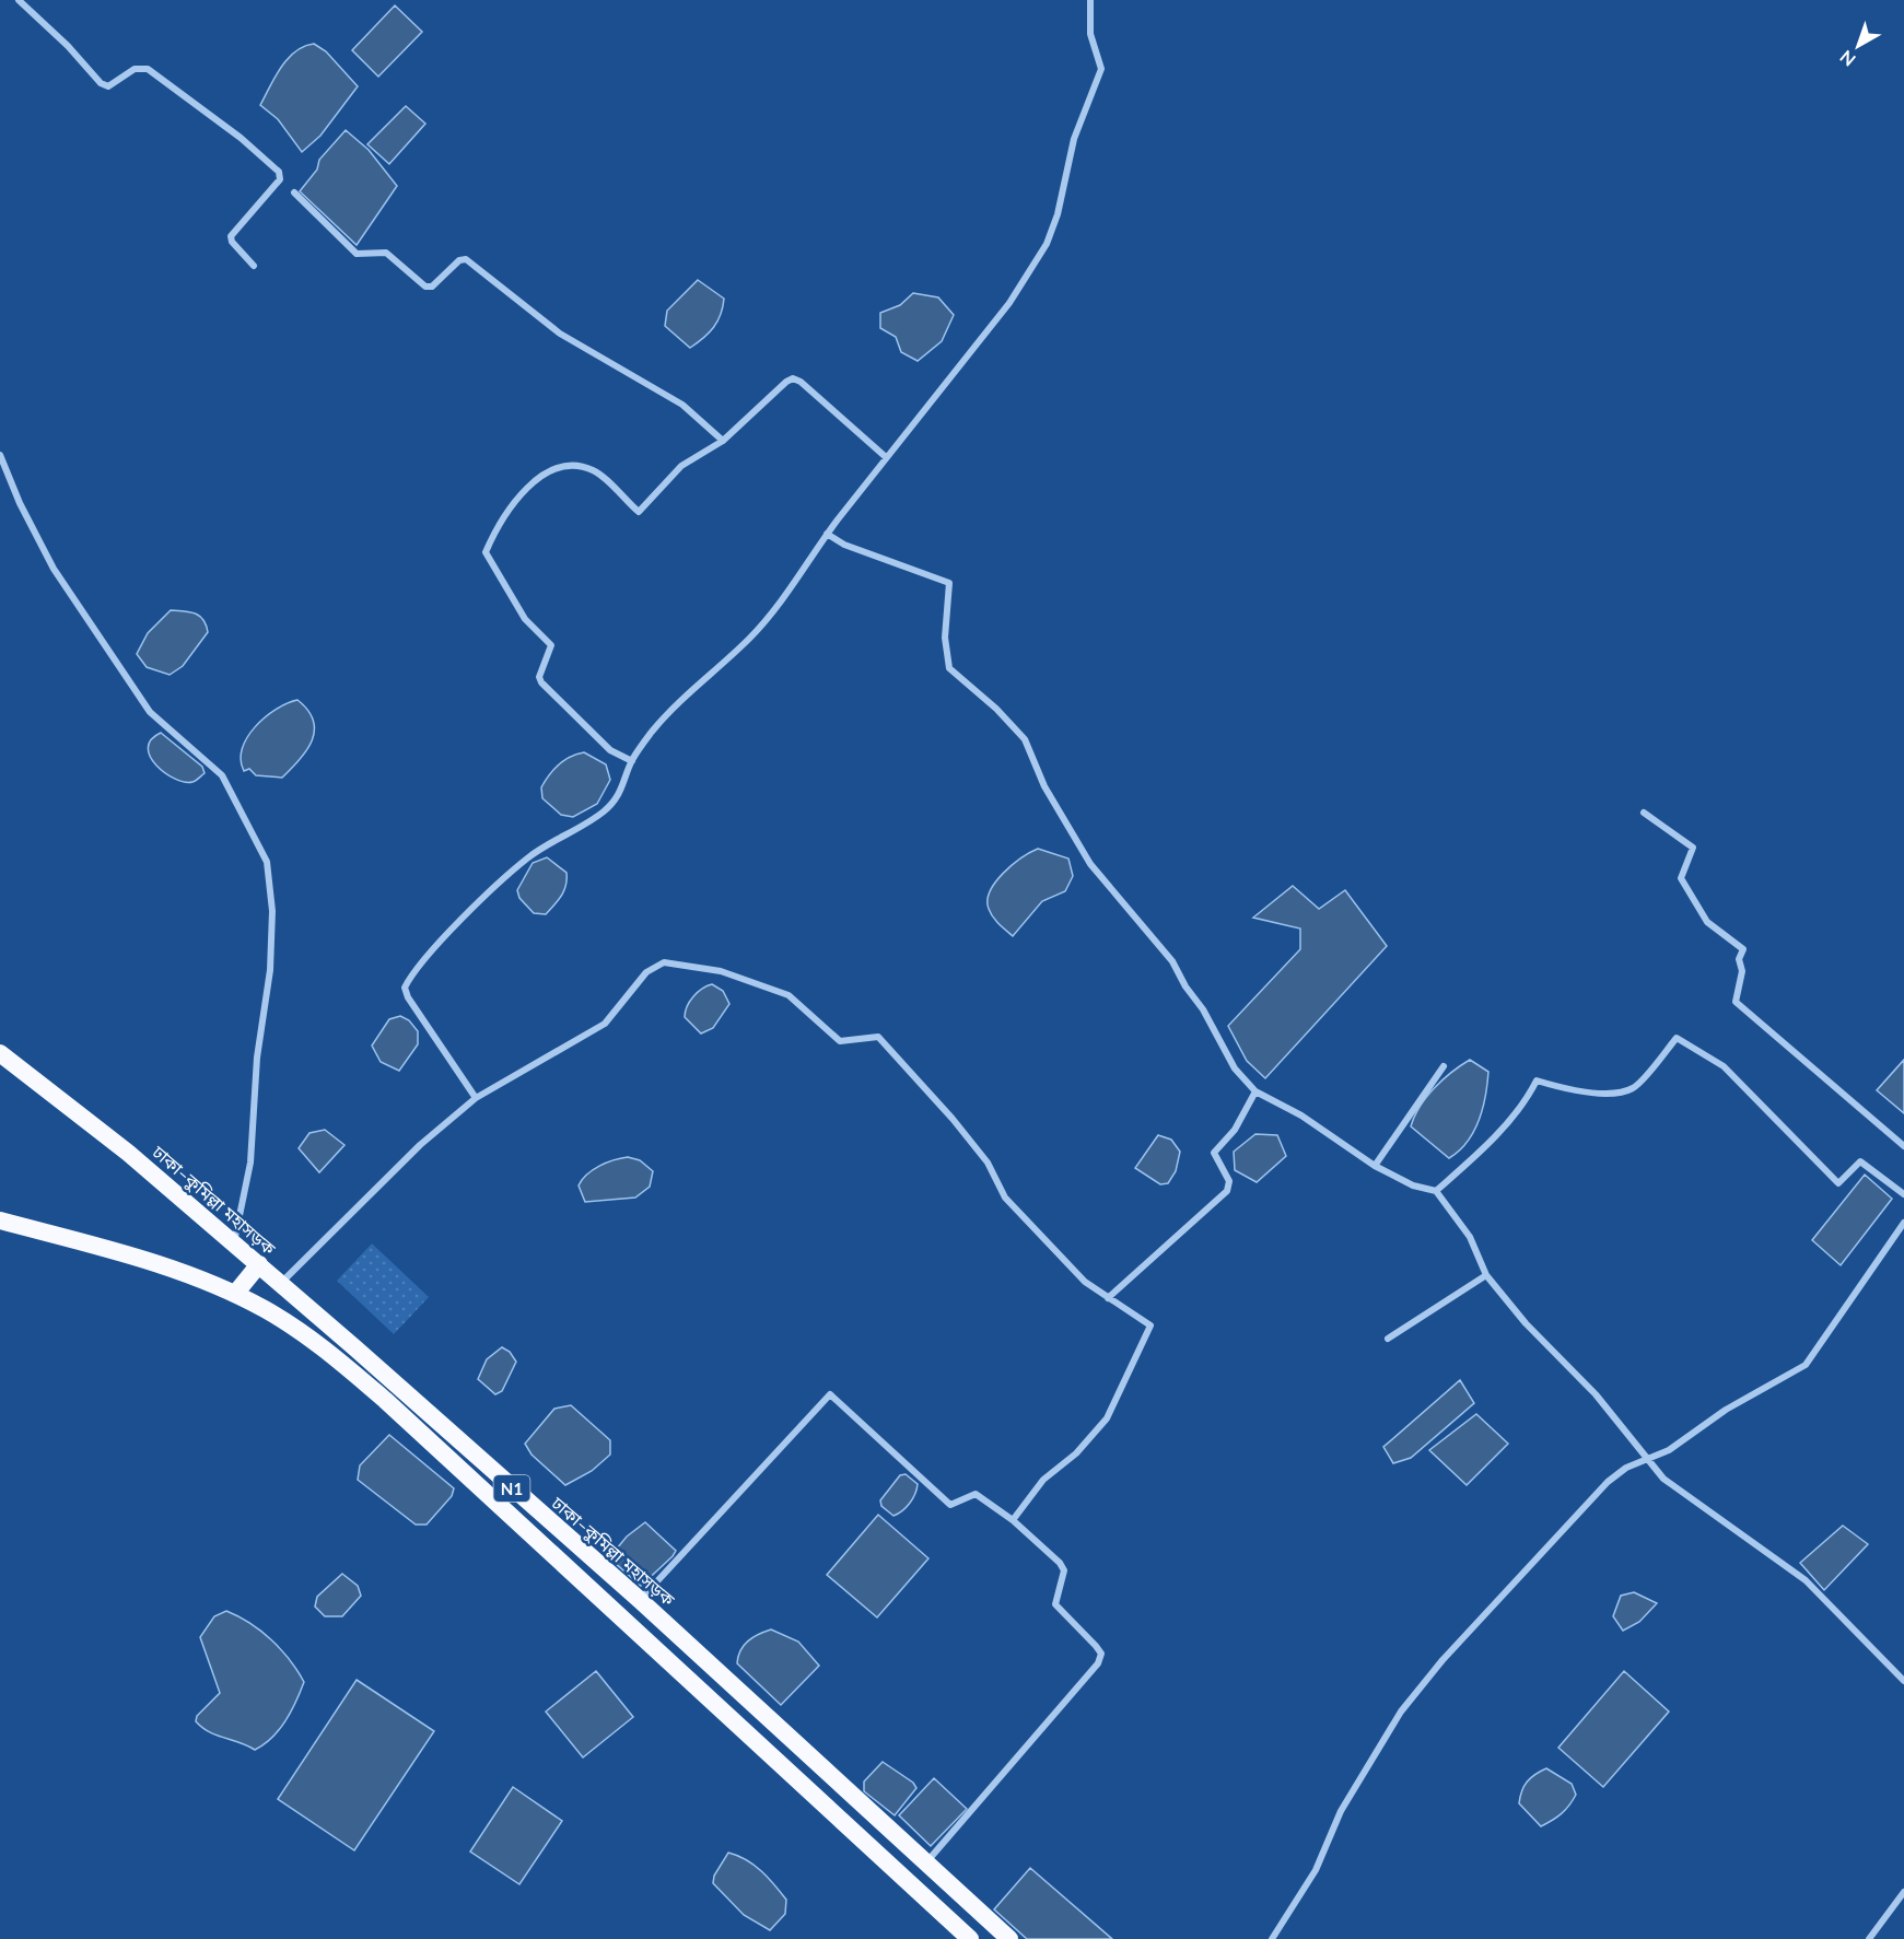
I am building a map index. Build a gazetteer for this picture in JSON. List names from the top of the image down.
{
  "streets": {
    "highway": ["ঢাকা–কুমিল্লা মহাসড়ক", "N1"]
  },
  "north": "bottom left"
}
